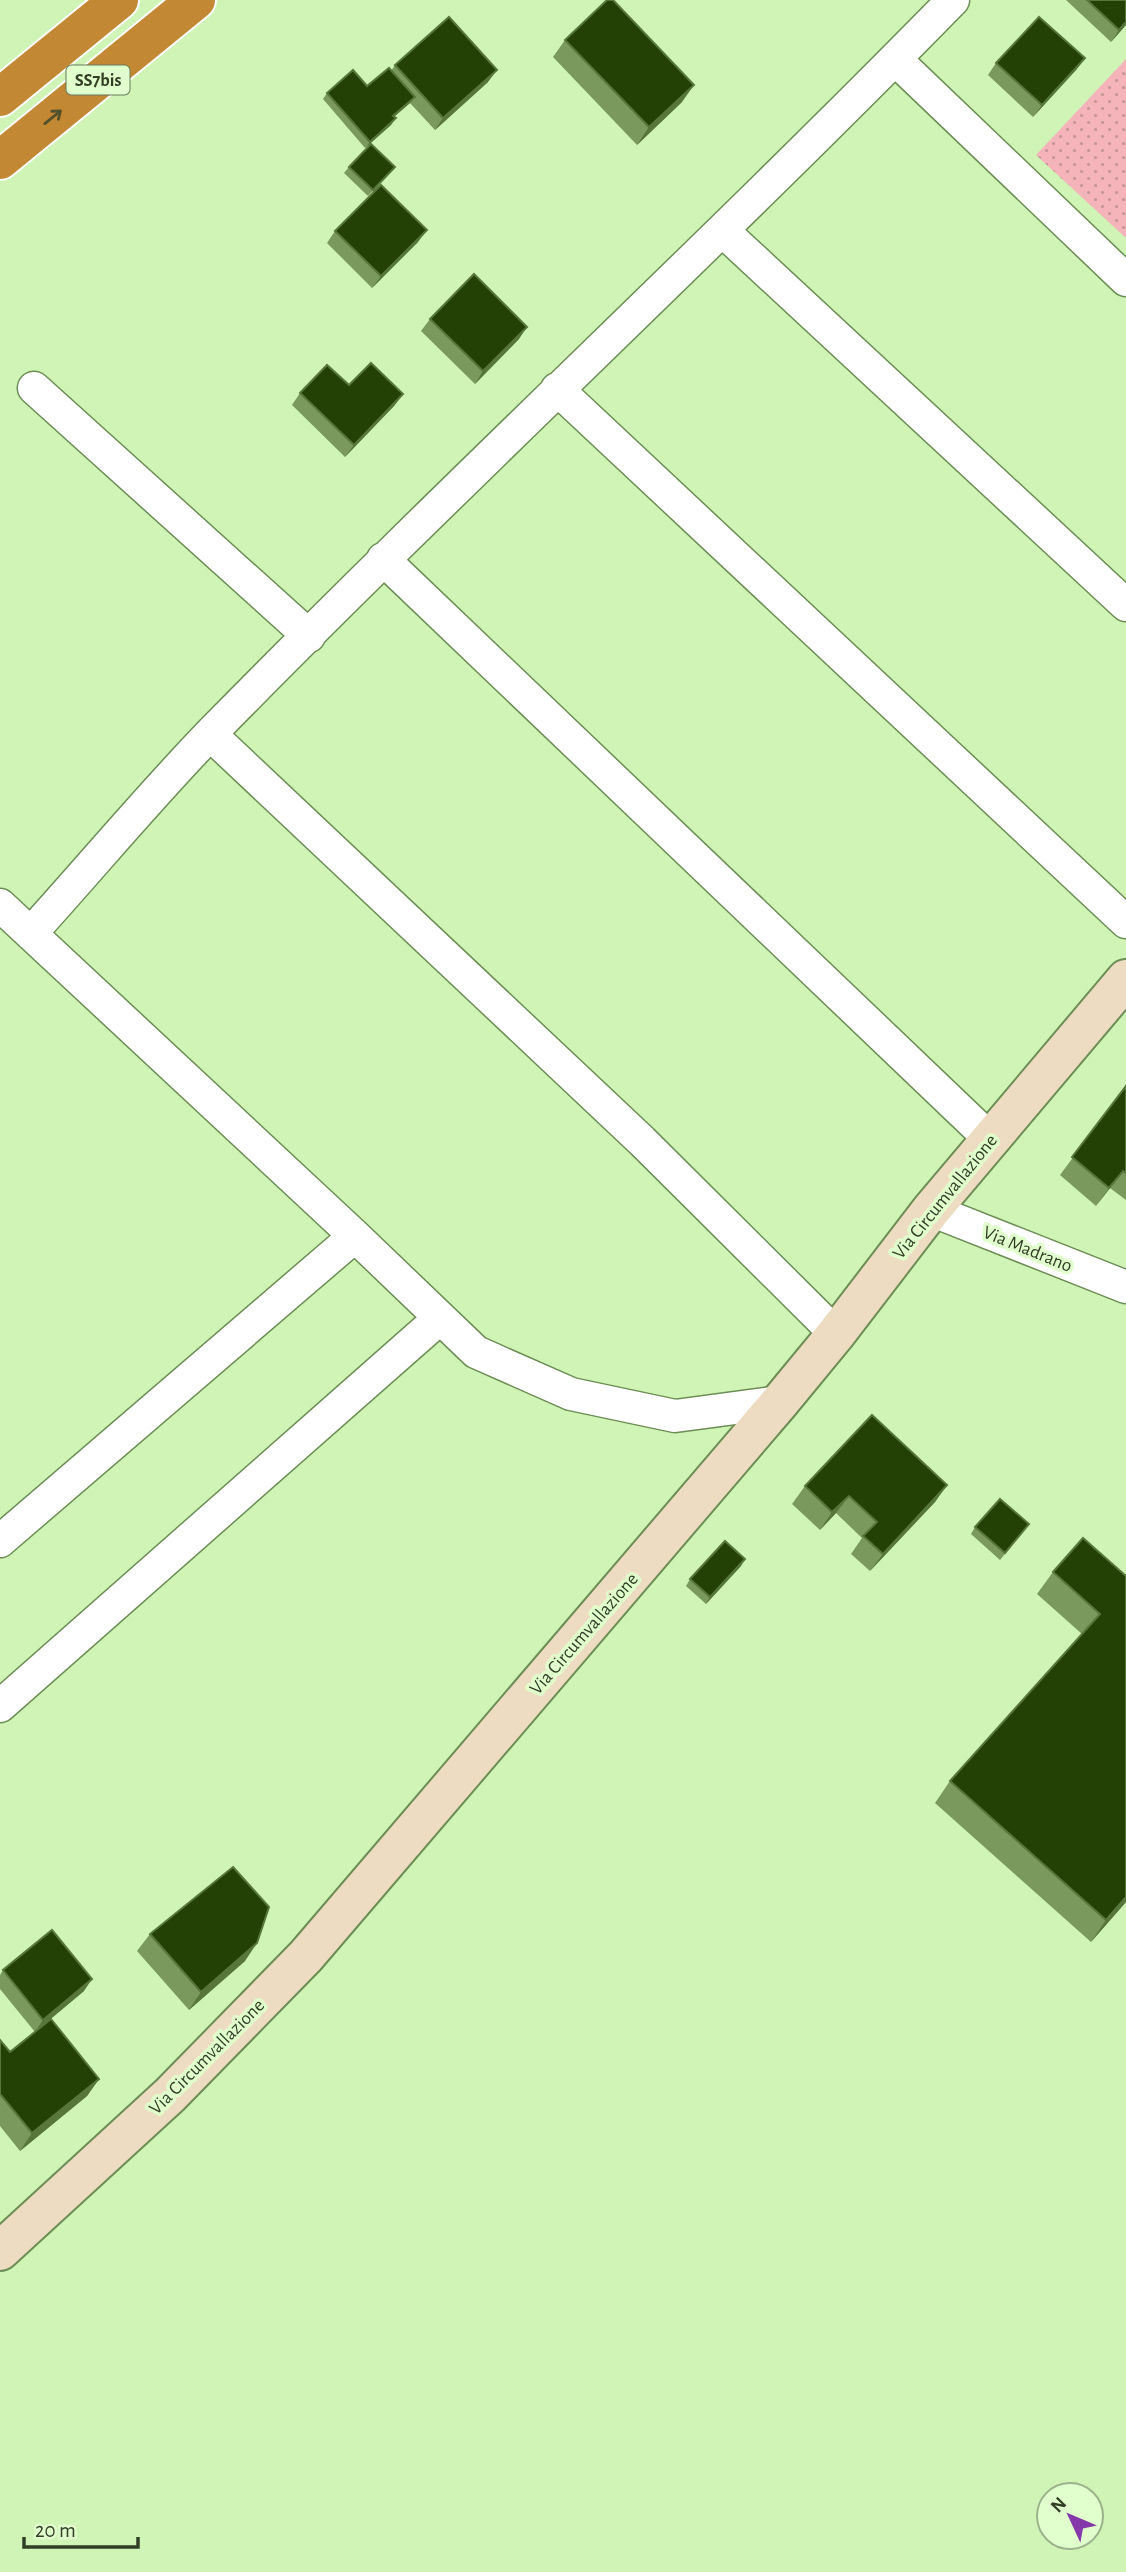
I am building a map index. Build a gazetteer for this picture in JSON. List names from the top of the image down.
{
  "streets": {
    "highway": ["SS7bis"],
    "main road": ["Via Circumvallazione"],
    "street": ["Via Madrano"]
  },
  "crossings": [
    ["Via Circumvallazione", "Via Madrano"]
  ],
  "scale_bar": "20 m",
  "north": "top left"
}
